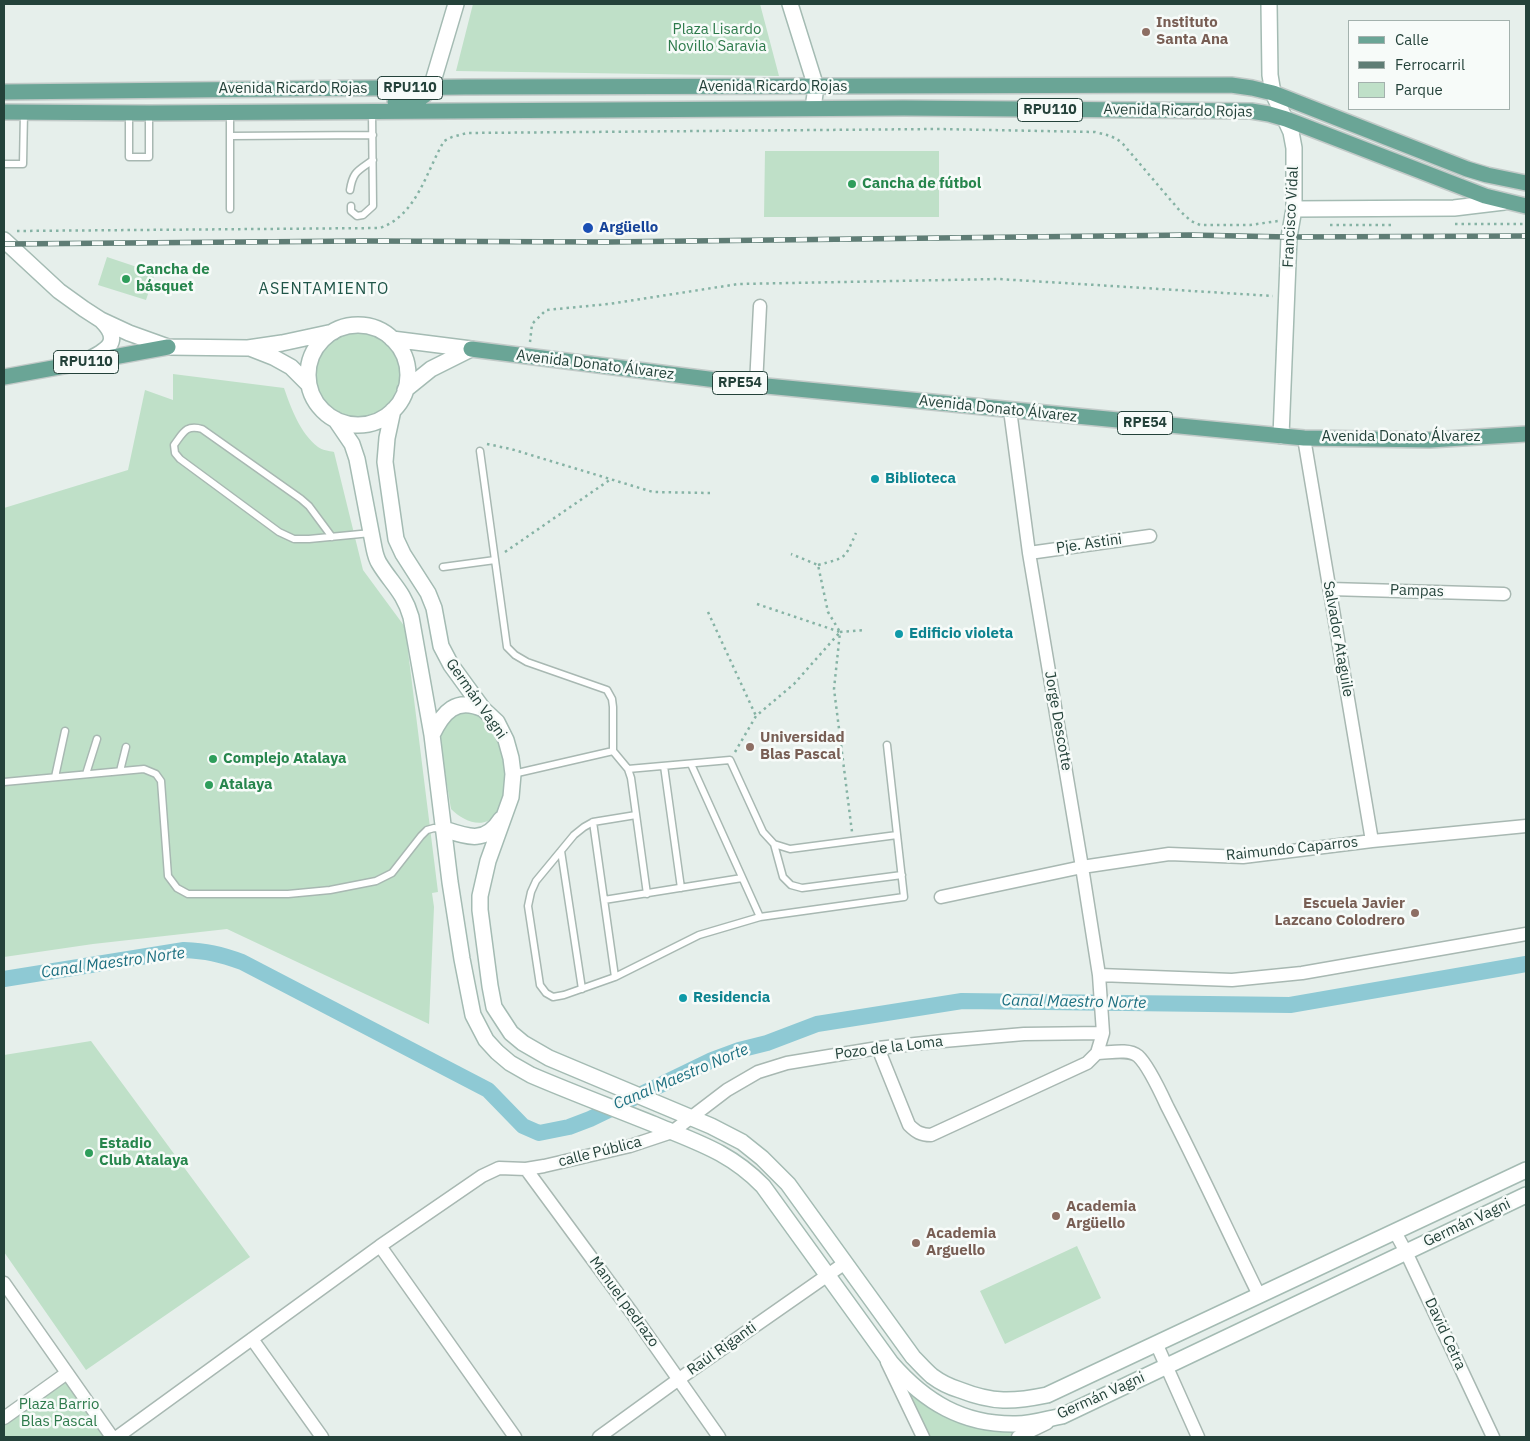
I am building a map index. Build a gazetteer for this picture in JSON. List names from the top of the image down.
{
  "streets": {
    "main road": [
      "Avenida Ricardo Rojas",
      "RPU110",
      "Francisco Vidal",
      "Avenida Donato Álvarez",
      "RPE54",
      "Germán Vagni"
    ],
    "street": [
      "Pje. Astini",
      "Pampas",
      "Salvador Ataguile",
      "Jorge Descotte",
      "Raimundo Caparros",
      "Pozo de la Loma",
      "calle Pública",
      "Manuel pedrazo",
      "David Cetra",
      "Raúl Riganti"
    ]
  },
  "crossings": [
    ["Avenida Ricardo Rojas", "Francisco Vidal"],
    ["Francisco Vidal", "Avenida Donato Álvarez"],
    ["Avenida Donato Álvarez", "Salvador Ataguile"],
    ["Avenida Donato Álvarez", "Germán Vagni"],
    ["Avenida Donato Álvarez", "Jorge Descotte"],
    ["Pje. Astini", "Jorge Descotte"],
    ["Pampas", "Salvador Ataguile"],
    ["Salvador Ataguile", "Raimundo Caparros"],
    ["Germán Vagni", "Pozo de la Loma"],
    ["Germán Vagni", "calle Pública"],
    ["Germán Vagni", "David Cetra"],
    ["Germán Vagni", "Raúl Riganti"],
    ["Jorge Descotte", "Raimundo Caparros"],
    ["Jorge Descotte", "Pozo de la Loma"],
    ["Pozo de la Loma", "calle Pública"],
    ["calle Pública", "Manuel pedrazo"],
    ["Manuel pedrazo", "Raúl Riganti"]
  ],
  "districts": ["ASENTAMIENTO"],
  "water": ["Canal Maestro Norte"],
  "parks": ["Plaza Lisardo Novillo Saravia", "Plaza Barrio Blas Pascal"],
  "places": [
    "Instituto Santa Ana",
    "Cancha de fútbol",
    "Argüello",
    "Cancha de básquet",
    "Biblioteca",
    "Edificio violeta",
    "Universidad Blas Pascal",
    "Complejo Atalaya",
    "Atalaya",
    "Escuela Javier Lazcano Colodrero",
    "Residencia",
    "Estadio Club Atalaya",
    "Academia Argüello",
    "Academia Arguello"
  ],
  "legend": ["Calle", "Ferrocarril", "Parque"]
}
